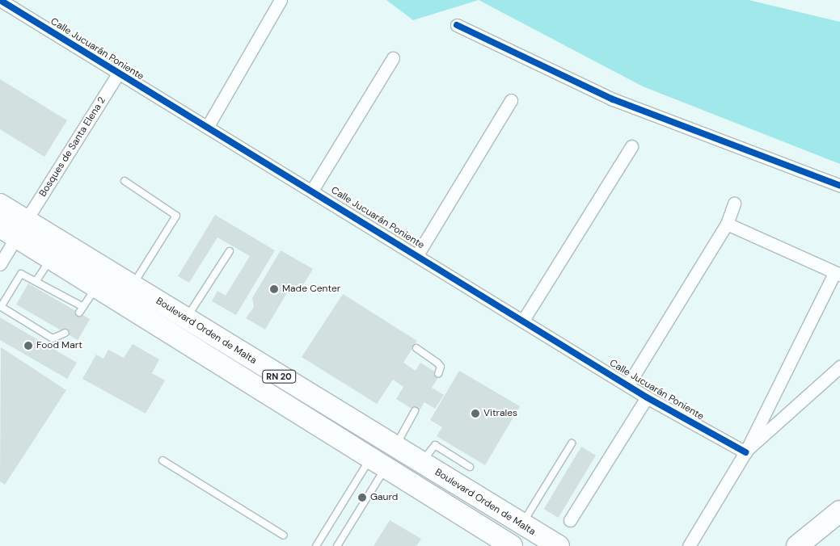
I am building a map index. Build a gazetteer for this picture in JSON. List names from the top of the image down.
{
  "streets": {
    "highway": ["Boulevard Orden de Malta", "RN 20"],
    "street": ["Calle Jucuarán Poniente", "Bosques de Santa Elena 2"]
  },
  "crossings": [
    ["Calle Jucuarán Poniente", "Bosques de Santa Elena 2"],
    ["Bosques de Santa Elena 2", "Boulevard Orden de Malta"]
  ],
  "places": [
    "Made Center",
    "Food Mart",
    "Vitrales",
    "Gaurd"
  ]
}
